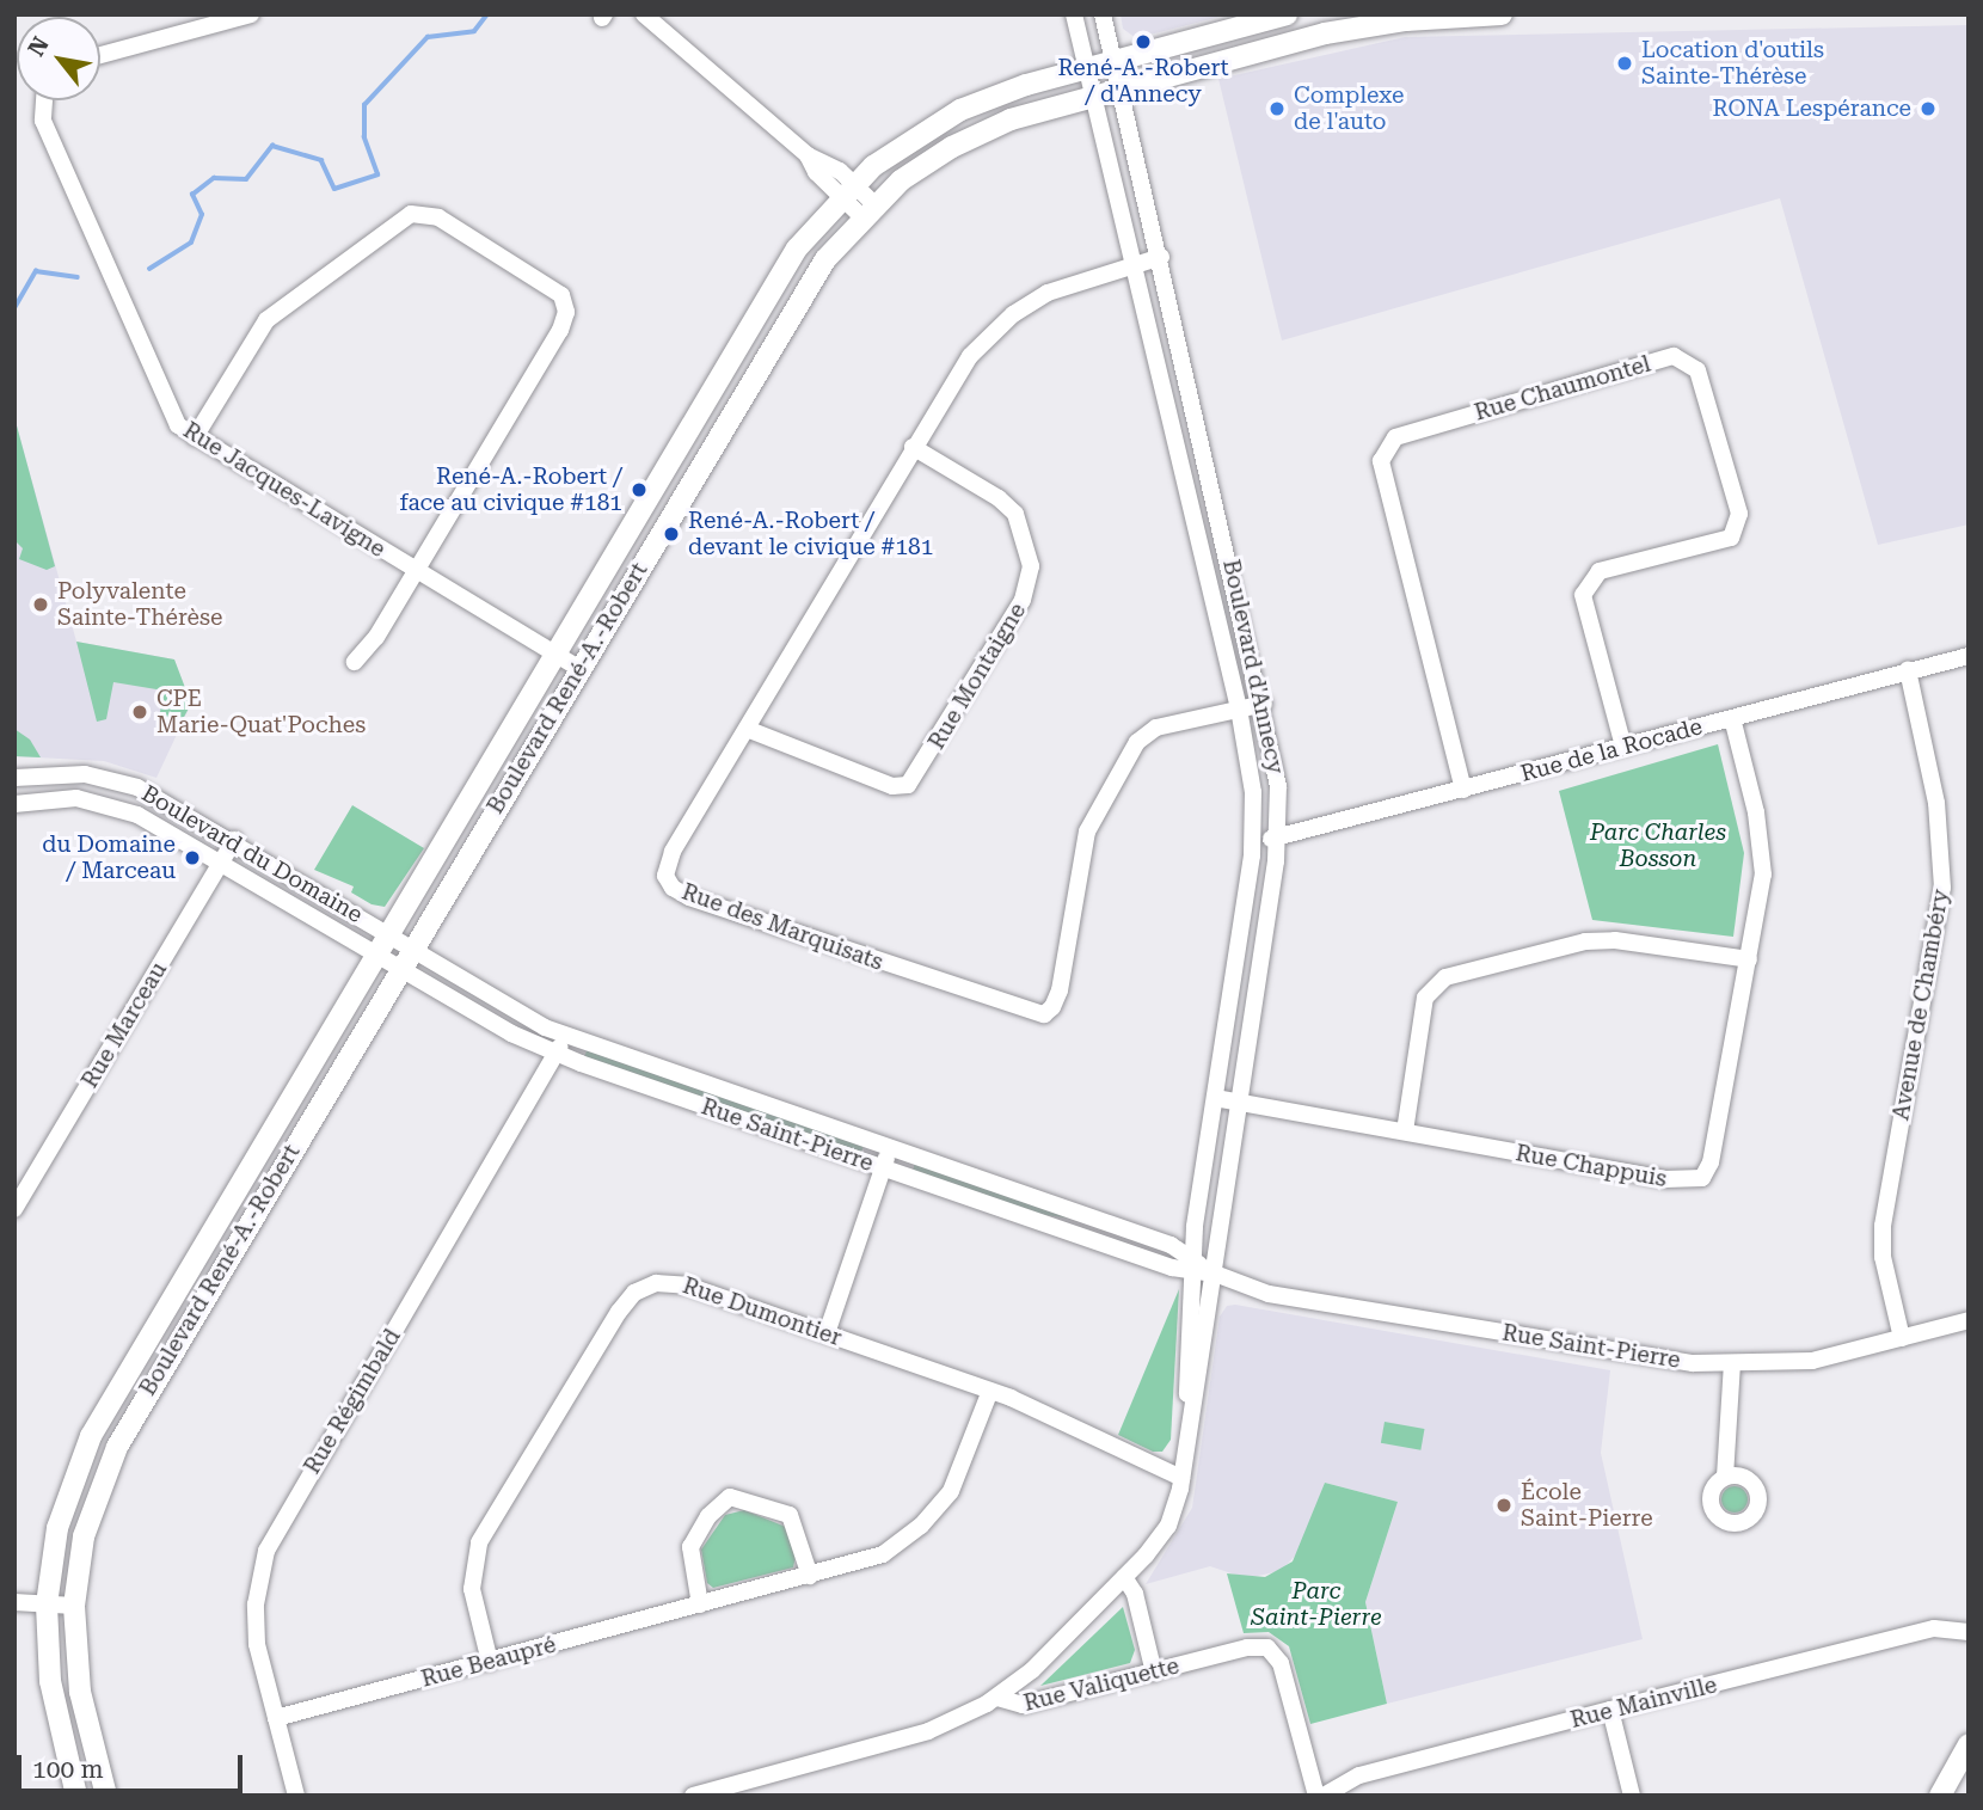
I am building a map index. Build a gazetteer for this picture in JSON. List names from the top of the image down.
{
  "streets": {
    "street": [
      "Rue Chaumontel",
      "Rue Jacques-Lavigne",
      "Boulevard d'Annecy",
      "Rue Montaigne",
      "Boulevard René-A.-Robert",
      "Rue de la Rocade",
      "Boulevard du Domaine",
      "Rue des Marquisats",
      "Avenue de Chambéry",
      "Rue Marceau",
      "Rue Saint-Pierre",
      "Rue Chappuis",
      "Rue Dumontier",
      "Rue Régimbald",
      "Rue Beaupré",
      "Rue Valiquette",
      "Rue Mainville"
    ]
  },
  "crossings": [
    ["Rue Chaumontel", "Rue de la Rocade"],
    ["Rue Jacques-Lavigne", "Boulevard René-A.-Robert"],
    ["Boulevard d'Annecy", "Boulevard René-A.-Robert"],
    ["Boulevard d'Annecy", "Rue de la Rocade"],
    ["Boulevard d'Annecy", "Rue des Marquisats"],
    ["Boulevard d'Annecy", "Rue Saint-Pierre"],
    ["Boulevard d'Annecy", "Rue Chappuis"],
    ["Boulevard d'Annecy", "Rue Dumontier"],
    ["Boulevard d'Annecy", "Rue Valiquette"],
    ["Rue Montaigne", "Rue des Marquisats"],
    ["Boulevard René-A.-Robert", "Boulevard du Domaine"],
    ["Boulevard René-A.-Robert", "Rue Saint-Pierre"],
    ["Rue de la Rocade", "Avenue de Chambéry"],
    ["Rue de la Rocade", "Rue Chappuis"],
    ["Boulevard du Domaine", "Rue Marceau"],
    ["Boulevard du Domaine", "Rue Saint-Pierre"],
    ["Avenue de Chambéry", "Rue Saint-Pierre"],
    ["Rue Saint-Pierre", "Rue Régimbald"],
    ["Rue Dumontier", "Rue Beaupré"],
    ["Rue Régimbald", "Rue Beaupré"]
  ],
  "parks": ["Parc Charles Bosson", "Parc Saint-Pierre"],
  "places": [
    "René-A.-Robert / d'Annecy",
    "Location d'outils Sainte-Thérèse",
    "Complexe de l'auto",
    "RONA Lespérance",
    "René-A.-Robert / face au civique #181",
    "René-A.-Robert / devant le civique #181",
    "Polyvalente Sainte-Thérèse",
    "CPE Marie-Quat'Poches",
    "du Domaine / Marceau",
    "École Saint-Pierre"
  ],
  "scale_bar": "100 m",
  "north": "top left"
}
